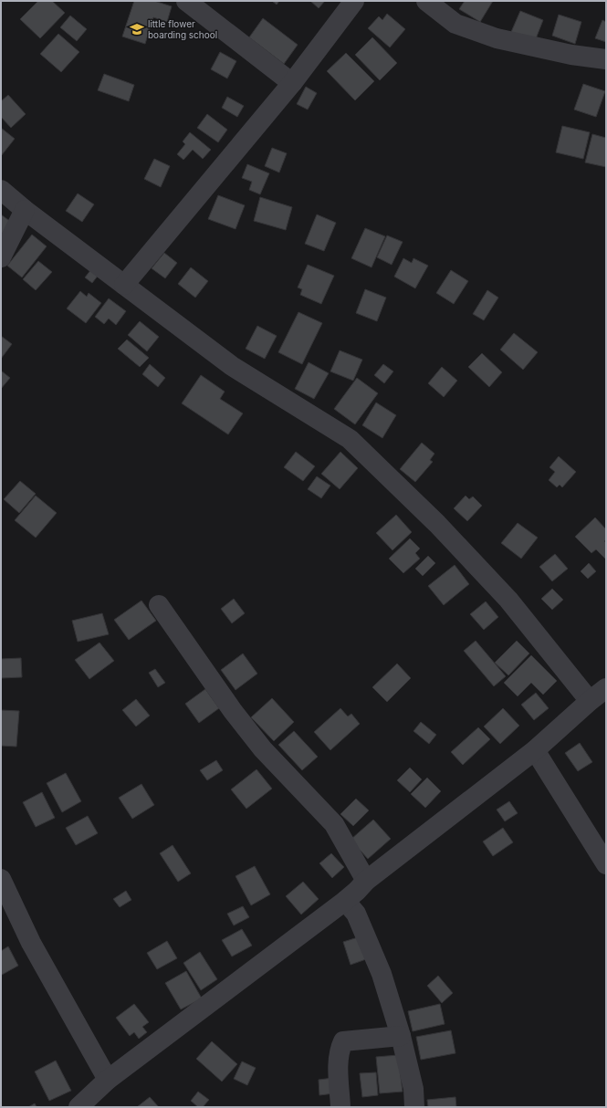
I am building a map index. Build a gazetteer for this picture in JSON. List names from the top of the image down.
{
  "places": {
    "school or university": ["little flower boarding school"]
  }
}
